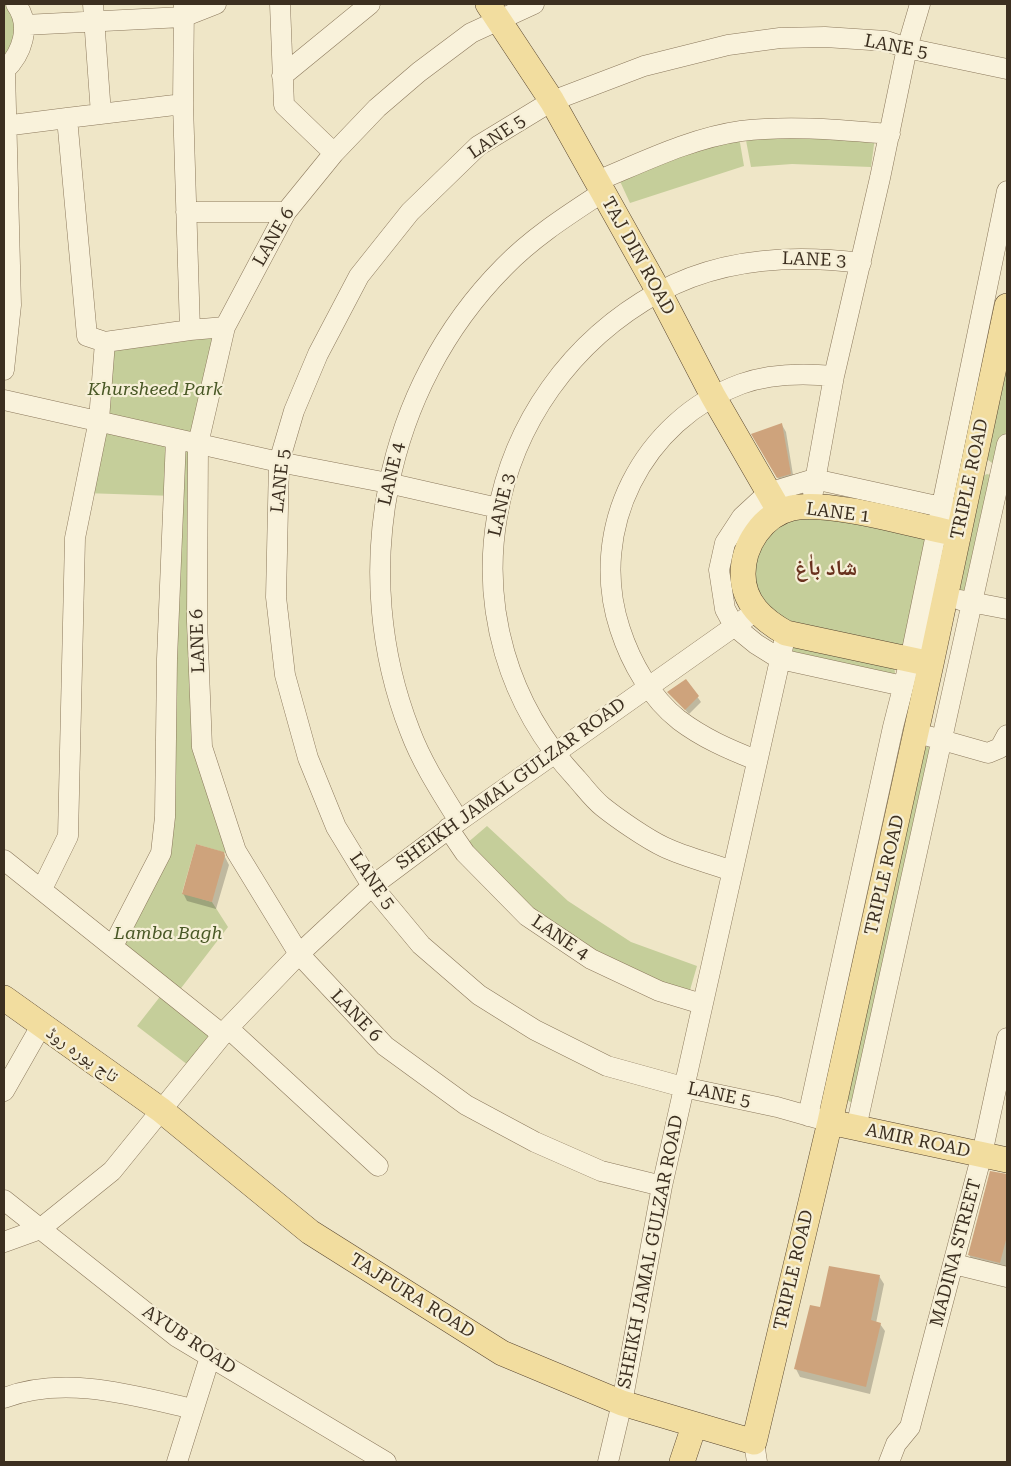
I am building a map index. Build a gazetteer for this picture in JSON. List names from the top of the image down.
{
  "streets": {
    "main road": [
      "TAJ DIN ROAD",
      "TRIPLE ROAD",
      "LANE 1",
      "تاج پورہ روڈ",
      "AMIR ROAD",
      "TAJPURA ROAD"
    ],
    "street": [
      "LANE 5",
      "LANE 6",
      "LANE 3",
      "LANE 4",
      "SHEIKH JAMAL GULZAR ROAD",
      "MADINA STREET",
      "AYUB ROAD"
    ]
  },
  "crossings": [
    ["LANE 5", "TAJ DIN ROAD"],
    ["LANE 5", "TRIPLE ROAD"],
    ["LANE 5", "SHEIKH JAMAL GULZAR ROAD"],
    ["LANE 5", "AMIR ROAD"],
    ["LANE 6", "TAJ DIN ROAD"],
    ["LANE 6", "SHEIKH JAMAL GULZAR ROAD"],
    ["TAJ DIN ROAD", "LANE 3"],
    ["TAJ DIN ROAD", "LANE 4"],
    ["TAJ DIN ROAD", "LANE 1"],
    ["LANE 3", "SHEIKH JAMAL GULZAR ROAD"],
    ["LANE 4", "SHEIKH JAMAL GULZAR ROAD"],
    ["TRIPLE ROAD", "LANE 1"],
    ["TRIPLE ROAD", "AMIR ROAD"],
    ["TRIPLE ROAD", "TAJPURA ROAD"],
    ["LANE 1", "SHEIKH JAMAL GULZAR ROAD"],
    ["SHEIKH JAMAL GULZAR ROAD", "تاج پورہ روڈ"],
    ["SHEIKH JAMAL GULZAR ROAD", "TAJPURA ROAD"],
    ["SHEIKH JAMAL GULZAR ROAD", "AYUB ROAD"],
    ["تاج پورہ روڈ", "TAJPURA ROAD"],
    ["AMIR ROAD", "MADINA STREET"]
  ],
  "districts": ["شاد باٰغ"],
  "parks": ["Khursheed Park", "Lamba Bagh"]
}
